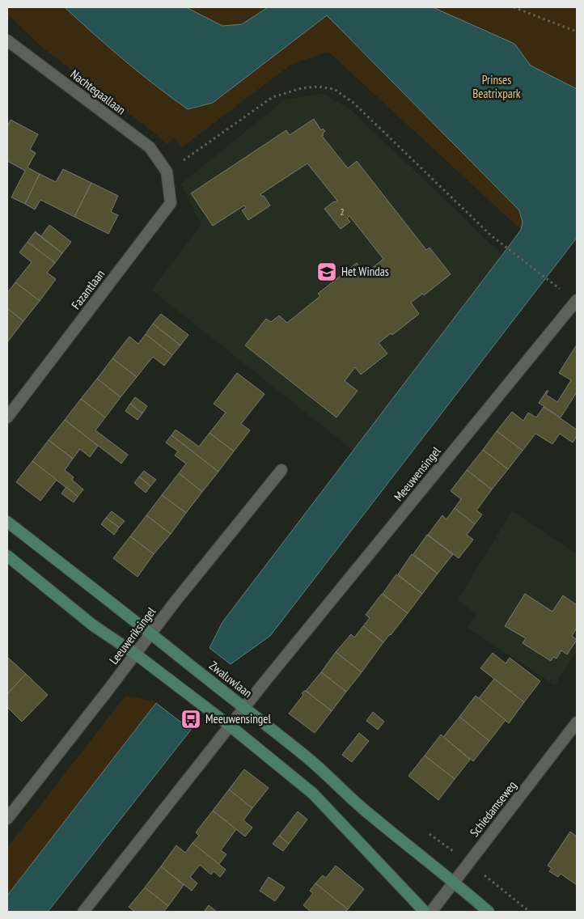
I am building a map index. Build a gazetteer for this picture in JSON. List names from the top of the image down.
{
  "streets": {
    "main road": ["Zwaluwlaan"],
    "street": [
      "Nachtegaallaan",
      "Fazantlaan",
      "Meeuwensingel",
      "Leeuweriksingel",
      "Schiedamseweg"
    ]
  },
  "crossings": [
    ["Nachtegaallaan", "Fazantlaan"],
    ["Meeuwensingel", "Zwaluwlaan"],
    ["Leeuweriksingel", "Zwaluwlaan"],
    ["Zwaluwlaan", "Schiedamseweg"]
  ],
  "parks": ["Prinses Beatrixpark"],
  "places": {
    "school or university": ["Het Windas"],
    "bus stop": ["Meeuwensingel"]
  },
  "house_numbers": ["2"]
}
